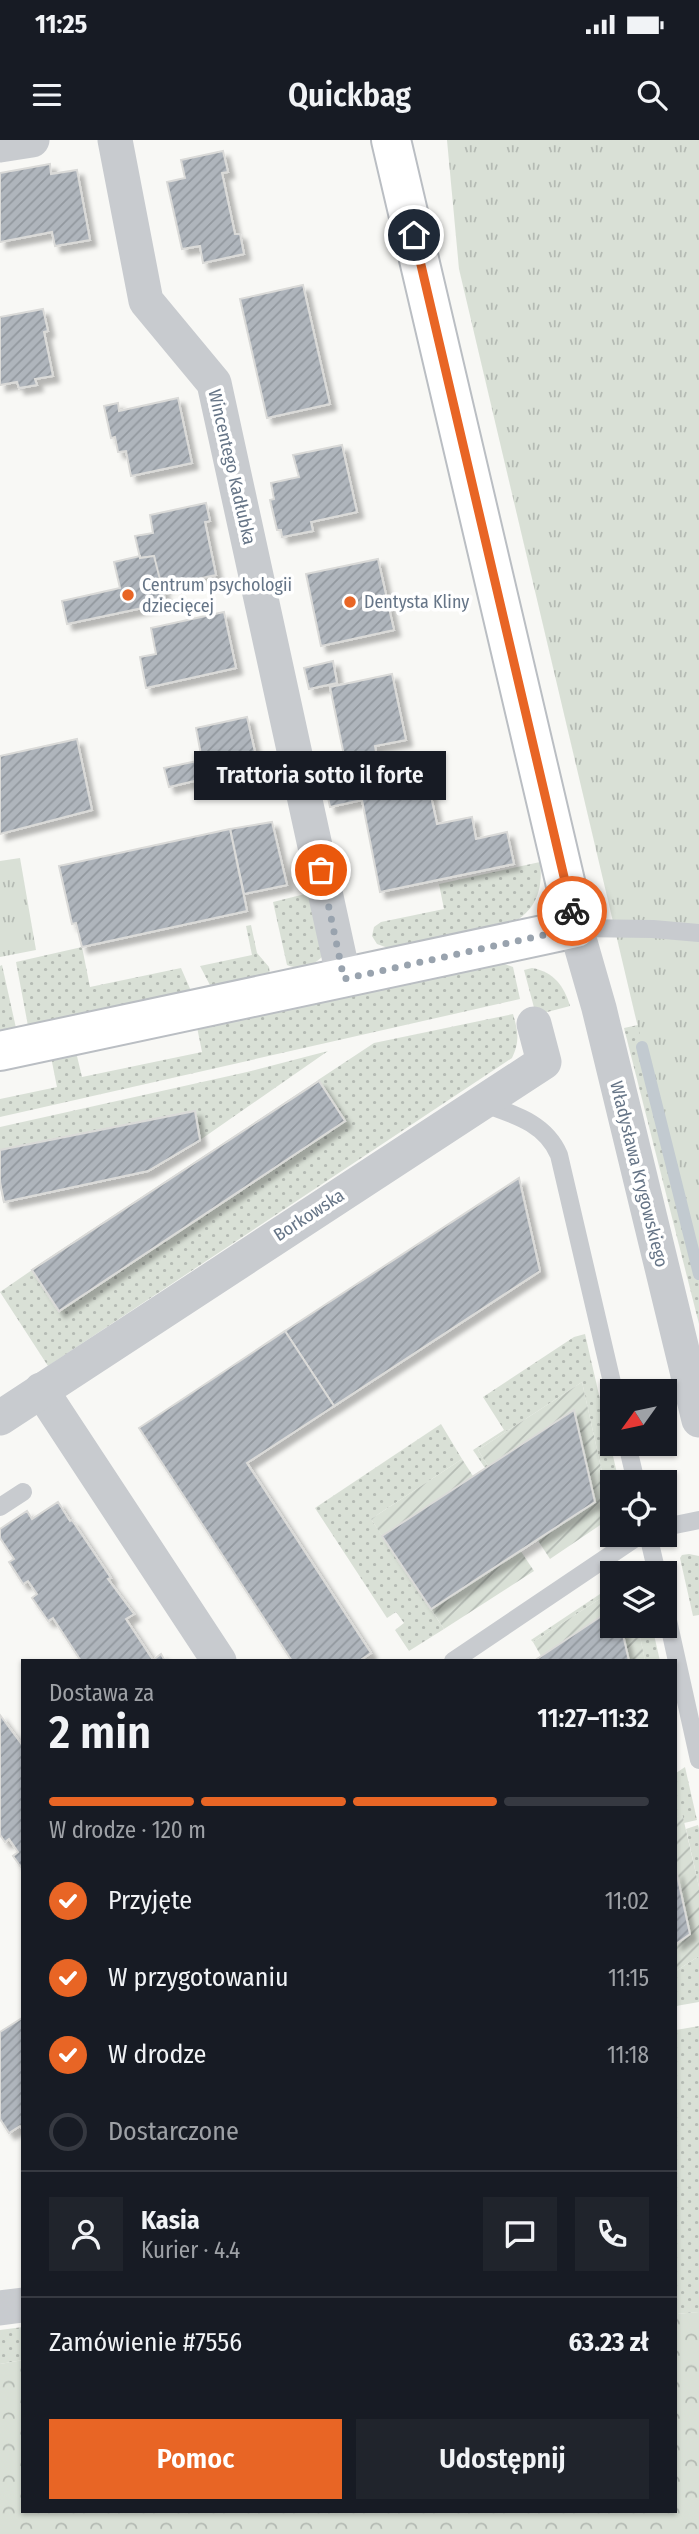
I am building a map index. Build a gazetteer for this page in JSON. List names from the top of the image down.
{
  "streets": {
    "street": ["Wincentego Kadłubka", "Władysława Krygowskiego", "Borkowska"]
  },
  "places": ["Centrum psychologii dziecięcej", "Dentysta Kliny", "Trattoria sotto il forte"],
  "north": "bottom left",
  "page": {
    "status": "11:25",
    "header": "Quickbag",
    "bubble": "Trattoria sotto il forte",
    "heading": ["2 min", "Dostawa za", "11:27–11:32"],
    "panel": [
      "Kasia",
      "Kurier · 4.4",
      "Zamówienie #7556",
      "63.23 zł"
    ],
    "bar": "W drodze · 120 m",
    "list": [
      ["Przyjęte", "11:02"],
      ["W przygotowaniu", "11:15"],
      ["W drodze", "11:18"],
      "Dostarczone"
    ],
    "buttons": ["Pomoc", "Udostępnij"]
  }
}
